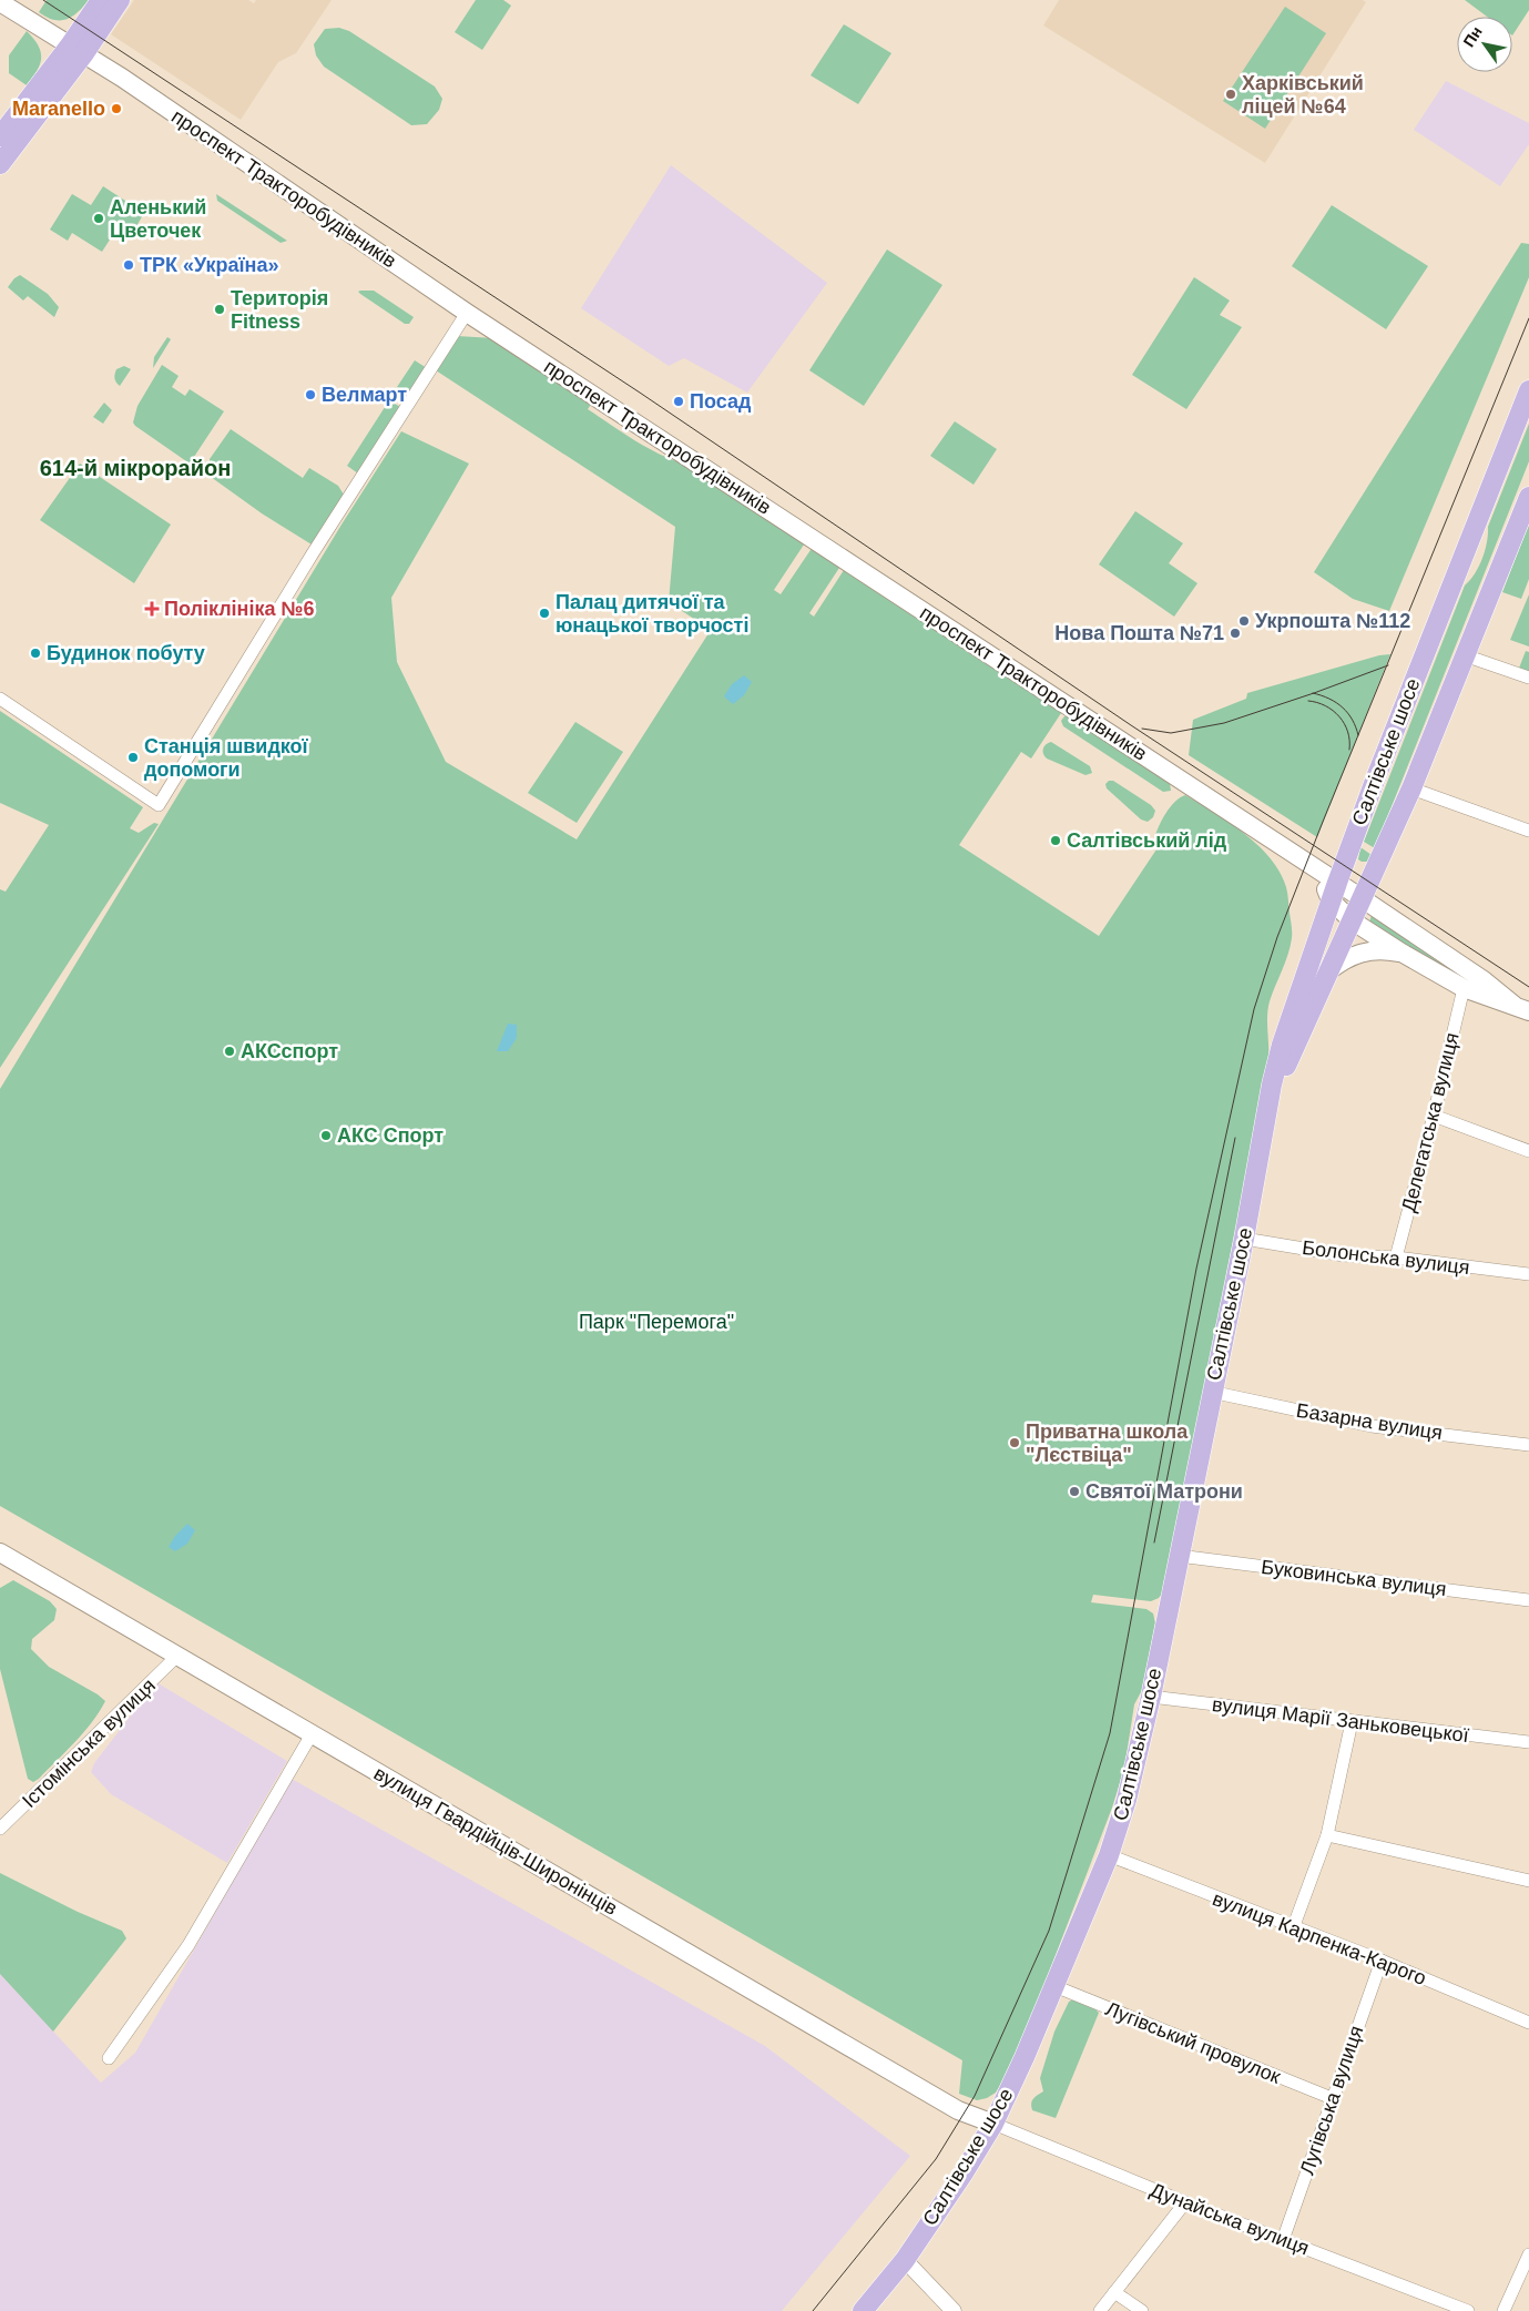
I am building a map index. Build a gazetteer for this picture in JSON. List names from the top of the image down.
{
  "streets": {
    "main road": ["проспект Тракторобудівників", "Салтівське шосе", "вулиця Гвардійців-Широнінців"],
    "street": [
      "Делегатська вулиця",
      "Болонська вулиця",
      "Базарна вулиця",
      "Буковинська вулиця",
      "вулиця Марії Заньковецької",
      "Істомінська вулиця",
      "вулиця Карпенка-Карого",
      "Лугівський провулок",
      "Лугівська вулиця",
      "Дунайська вулиця"
    ]
  },
  "crossings": [
    ["проспект Тракторобудівників", "Салтівське шосе"],
    ["проспект Тракторобудівників", "Делегатська вулиця"],
    ["Салтівське шосе", "Болонська вулиця"],
    ["Салтівське шосе", "Базарна вулиця"],
    ["Салтівське шосе", "Буковинська вулиця"],
    ["Салтівське шосе", "вулиця Марії Заньковецької"],
    ["Салтівське шосе", "вулиця Гвардійців-Широнінців"],
    ["Салтівське шосе", "вулиця Карпенка-Карого"],
    ["Салтівське шосе", "Лугівський провулок"],
    ["Салтівське шосе", "Дунайська вулиця"],
    ["Делегатська вулиця", "Болонська вулиця"],
    ["Істомінська вулиця", "вулиця Гвардійців-Широнінців"],
    ["вулиця Гвардійців-Широнінців", "Дунайська вулиця"],
    ["вулиця Карпенка-Карого", "Лугівська вулиця"],
    ["Лугівський провулок", "Лугівська вулиця"],
    ["Лугівська вулиця", "Дунайська вулиця"]
  ],
  "districts": ["614-й мікрорайон"],
  "parks": ["Парк \"Перемога\""],
  "places": {
    "other": [
      "Харківський ліцей №64",
      "Maranello",
      "Аленький Цветочек",
      "ТРК «Україна»",
      "Територія Fitness",
      "Велмарт",
      "Посад",
      "Палац дитячої та юнацької творчості",
      "Укрпошта №112",
      "Нова Пошта №71",
      "Будинок побуту",
      "Станція швидкої допомоги",
      "Салтівський лід",
      "АКСспорт",
      "АКС Спорт",
      "Приватна школа \"Лєствіца\"",
      "Святої Матрони"
    ],
    "health": ["Поліклініка №6"]
  },
  "north": "top left"
}
